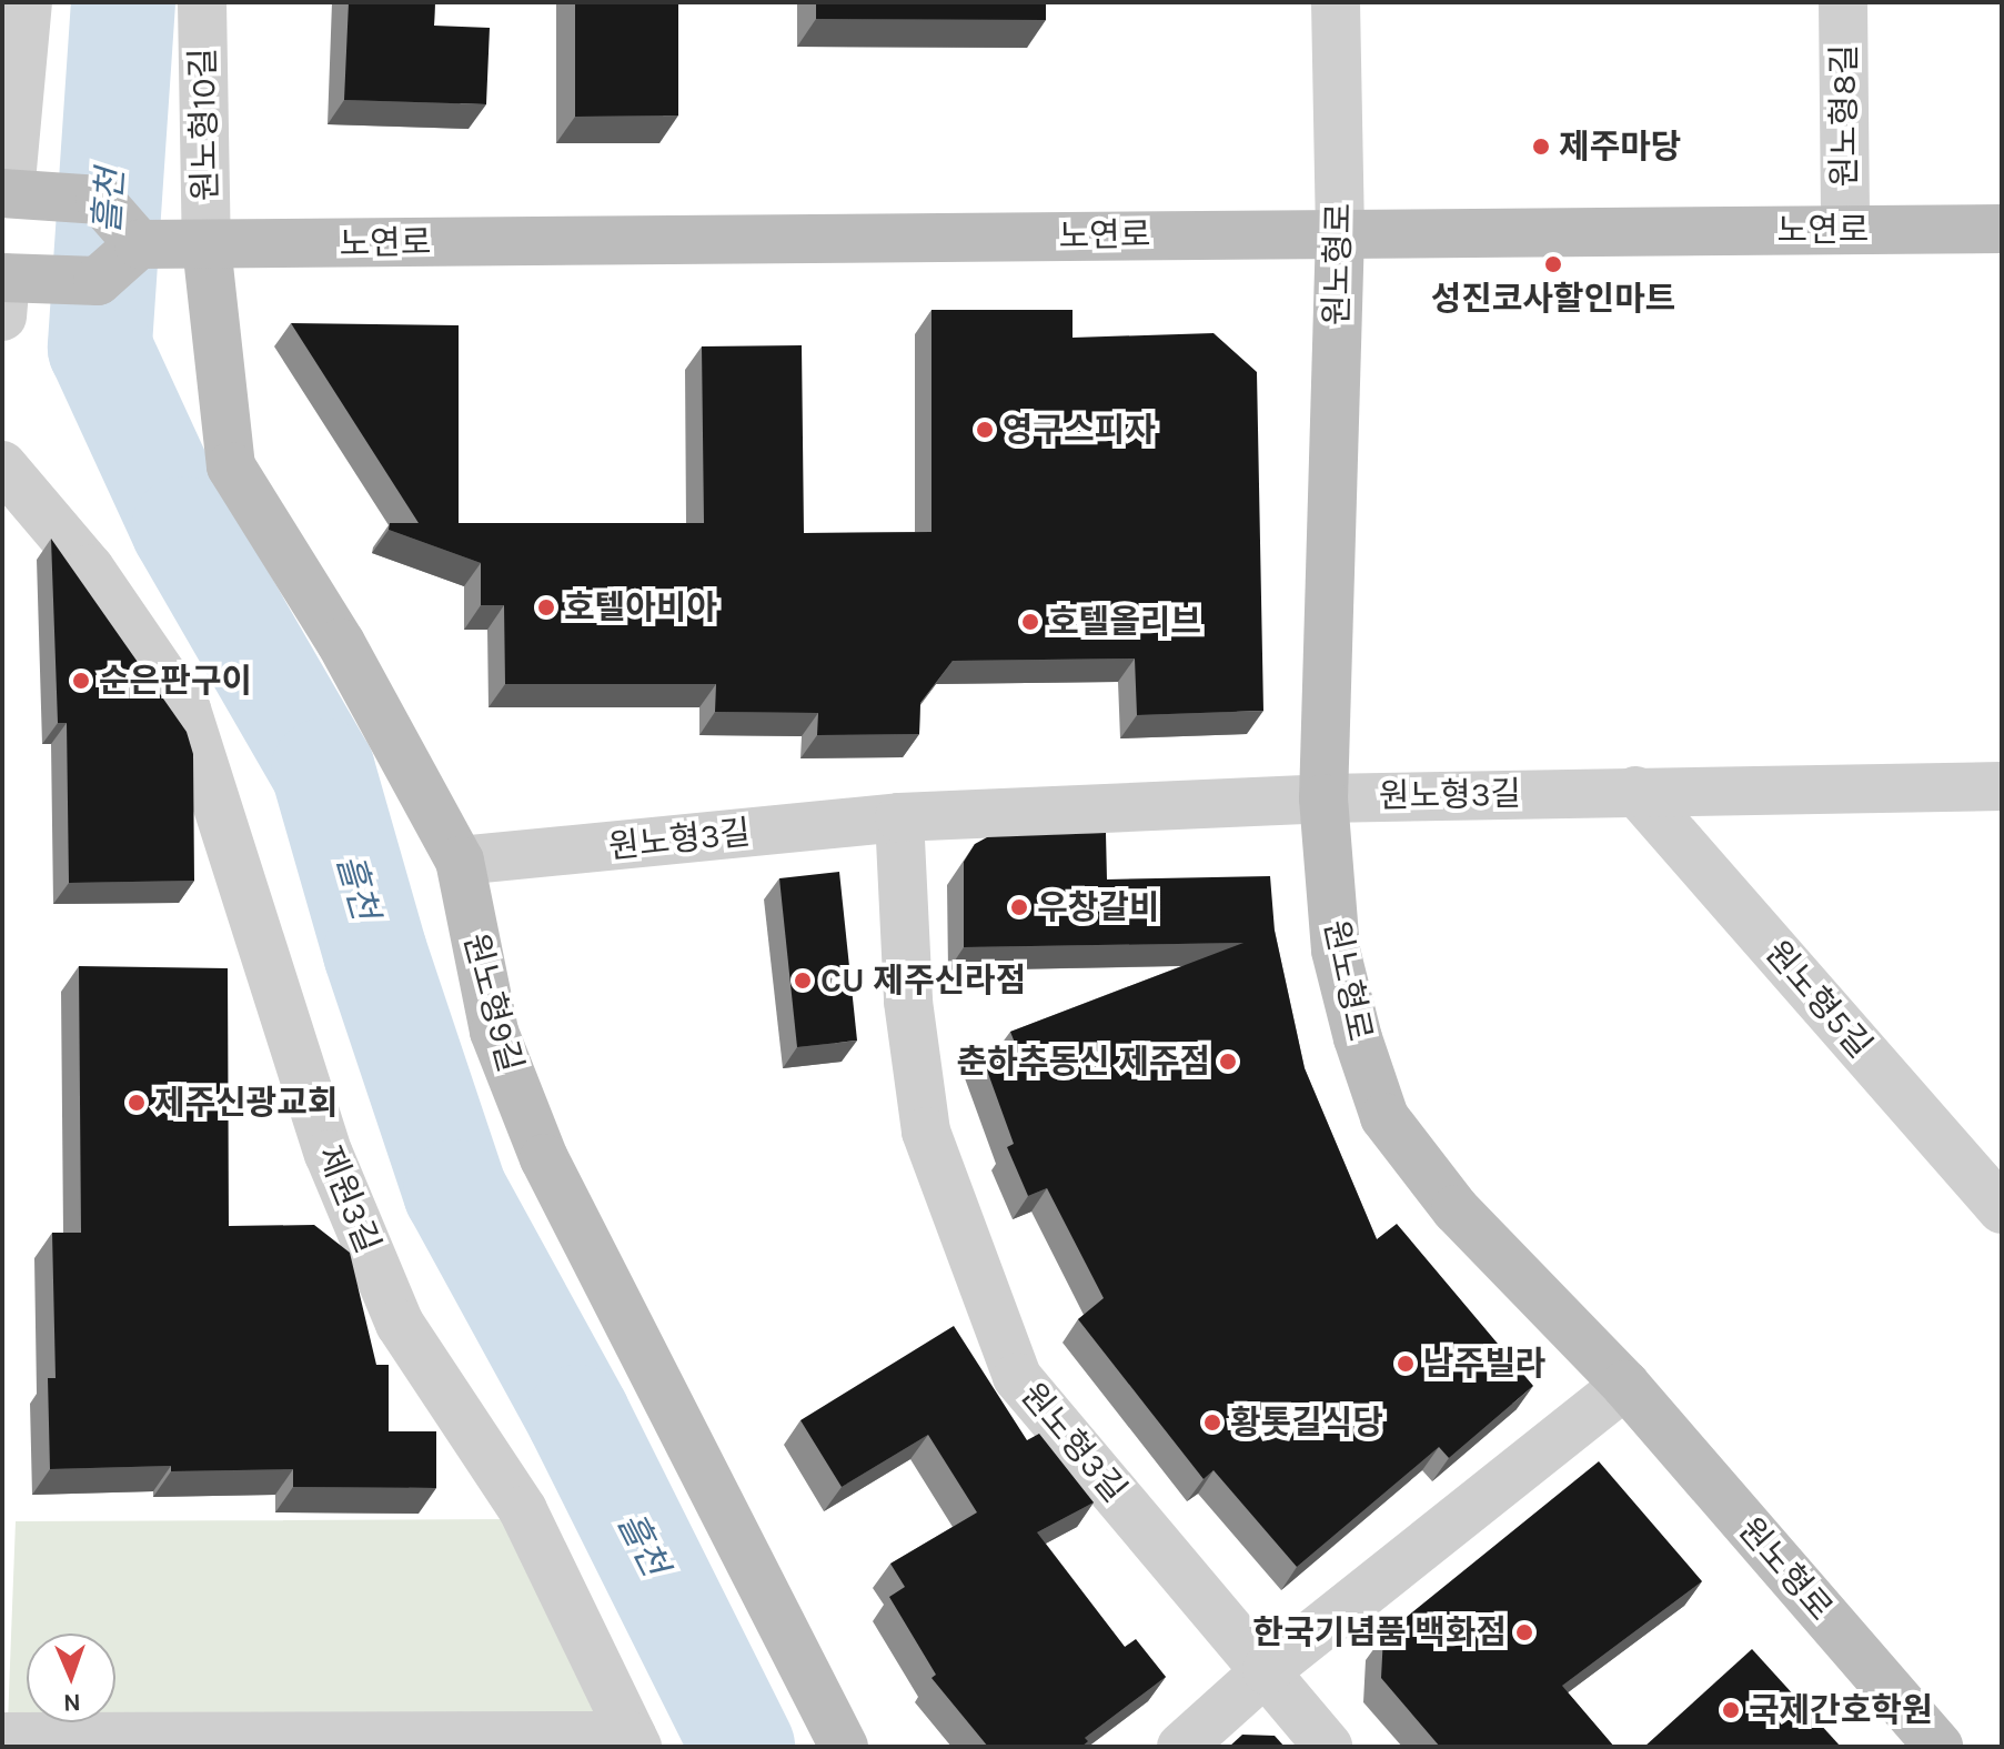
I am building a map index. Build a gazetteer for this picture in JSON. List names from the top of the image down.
{
  "streets": {
    "street": [
      "원노형8길",
      "원노형10길",
      "노연로",
      "원노형로",
      "원노형3길",
      "원노형5길",
      "원노형9길",
      "제원3길"
    ]
  },
  "crossings": [
    ["원노형8길", "노연로"],
    ["원노형10길", "노연로"],
    ["원노형10길", "원노형9길"],
    ["노연로", "원노형로"],
    ["노연로", "원노형9길"],
    ["원노형로", "원노형3길"],
    ["원노형3길", "원노형5길"],
    ["원노형3길", "원노형9길"]
  ],
  "water": ["흘천"],
  "places": [
    "제주마당",
    "성진코사할인마트",
    "영구스피자",
    "호텔아비아",
    "호텔올리브",
    "순은판구이",
    "우창갈비",
    "CU 제주신라점",
    "춘하추동신 제주점",
    "제주신광교회",
    "남주빌라",
    "황톳길식당",
    "한국기념품 백화점",
    "국제간호학원"
  ],
  "north": "bottom"
}
